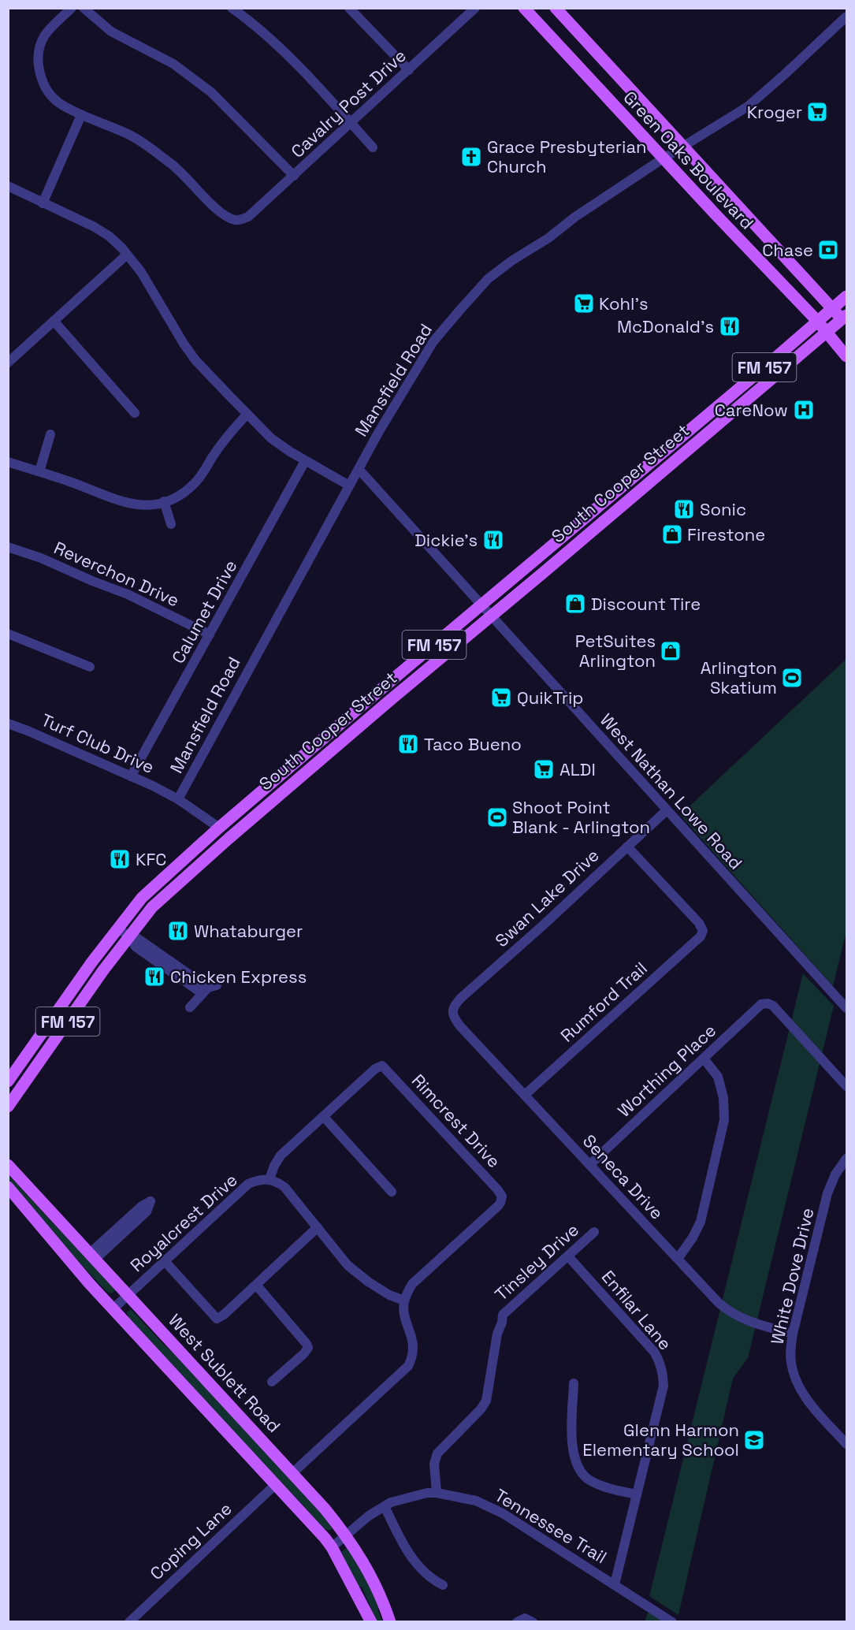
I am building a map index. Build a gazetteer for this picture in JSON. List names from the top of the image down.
{
  "streets": {
    "main road": [
      "Green Oaks Boulevard",
      "FM 157",
      "South Cooper Street",
      "West Sublett Road"
    ],
    "street": [
      "Cavalry Post Drive",
      "Mansfield Road",
      "Reverchon Drive",
      "Calumet Drive",
      "Turf Club Drive",
      "West Nathan Lowe Road",
      "Swan Lake Drive",
      "Rumford Trail",
      "Worthing Place",
      "Rimcrest Drive",
      "Seneca Drive",
      "Royalcrest Drive",
      "Tinsley Drive",
      "White Dove Drive",
      "Enfilar Lane",
      "Tennessee Trail",
      "Coping Lane"
    ]
  },
  "crossings": [
    ["Green Oaks Boulevard", "Mansfield Road"],
    ["Green Oaks Boulevard", "South Cooper Street"],
    ["Mansfield Road", "Turf Club Drive"],
    ["Mansfield Road", "West Nathan Lowe Road"],
    ["South Cooper Street", "Turf Club Drive"],
    ["South Cooper Street", "West Nathan Lowe Road"],
    ["Reverchon Drive", "Calumet Drive"],
    ["Calumet Drive", "Turf Club Drive"],
    ["West Nathan Lowe Road", "Swan Lake Drive"],
    ["Swan Lake Drive", "Rumford Trail"],
    ["Swan Lake Drive", "Seneca Drive"],
    ["Rumford Trail", "Seneca Drive"],
    ["Worthing Place", "Seneca Drive"],
    ["Seneca Drive", "White Dove Drive"],
    ["Royalcrest Drive", "West Sublett Road"],
    ["Tinsley Drive", "Enfilar Lane"],
    ["Tinsley Drive", "Tennessee Trail"],
    ["Enfilar Lane", "Tennessee Trail"],
    ["West Sublett Road", "Tennessee Trail"]
  ],
  "places": {
    "supermarket": [
      "Kroger",
      "Kohl's",
      "QuikTrip",
      "ALDI"
    ],
    "church": ["Grace Presbyterian Church"],
    "bank": ["Chase"],
    "restaurant": [
      "McDonald's",
      "Sonic",
      "Dickie's",
      "Taco Bueno",
      "KFC",
      "Whataburger",
      "Chicken Express"
    ],
    "hospital": ["CareNow"],
    "shop": ["Firestone", "Discount Tire", "PetSuites Arlington"],
    "sports": ["Arlington Skatium", "Shoot Point Blank - Arlington"],
    "school or university": ["Glenn Harmon Elementary School"]
  }
}
